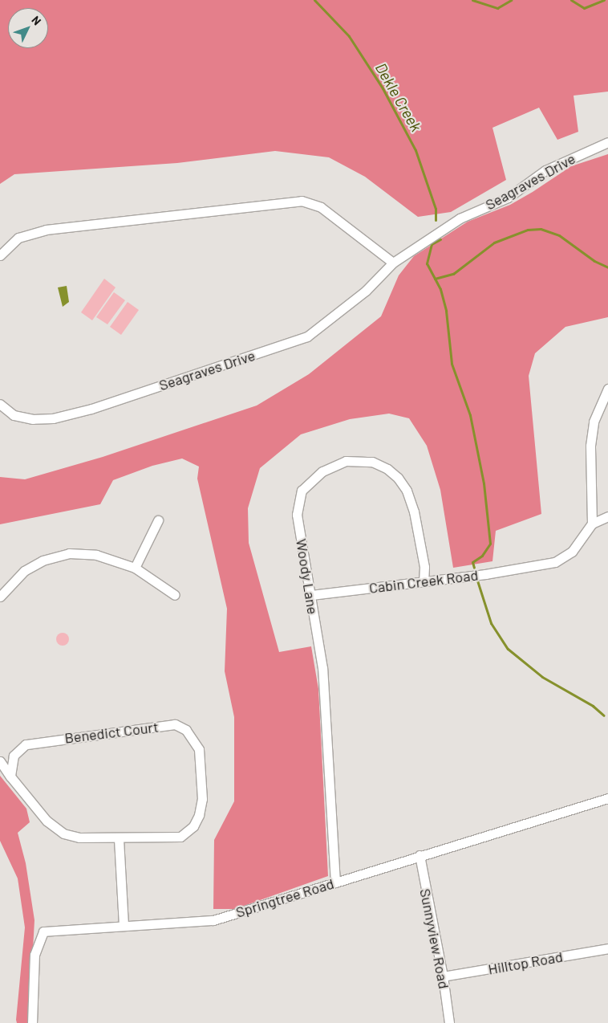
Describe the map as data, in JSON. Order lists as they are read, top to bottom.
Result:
{
  "streets": {
    "street": [
      "Seagraves Drive",
      "Woody Lane",
      "Cabin Creek Road",
      "Benedict Court",
      "Springtree Road",
      "Sunnyview Road",
      "Hilltop Road"
    ]
  },
  "crossings": [
    ["Woody Lane", "Cabin Creek Road"],
    ["Woody Lane", "Springtree Road"],
    ["Springtree Road", "Sunnyview Road"],
    ["Sunnyview Road", "Hilltop Road"]
  ],
  "water": ["Dekle Creek"],
  "north": "top right"
}
